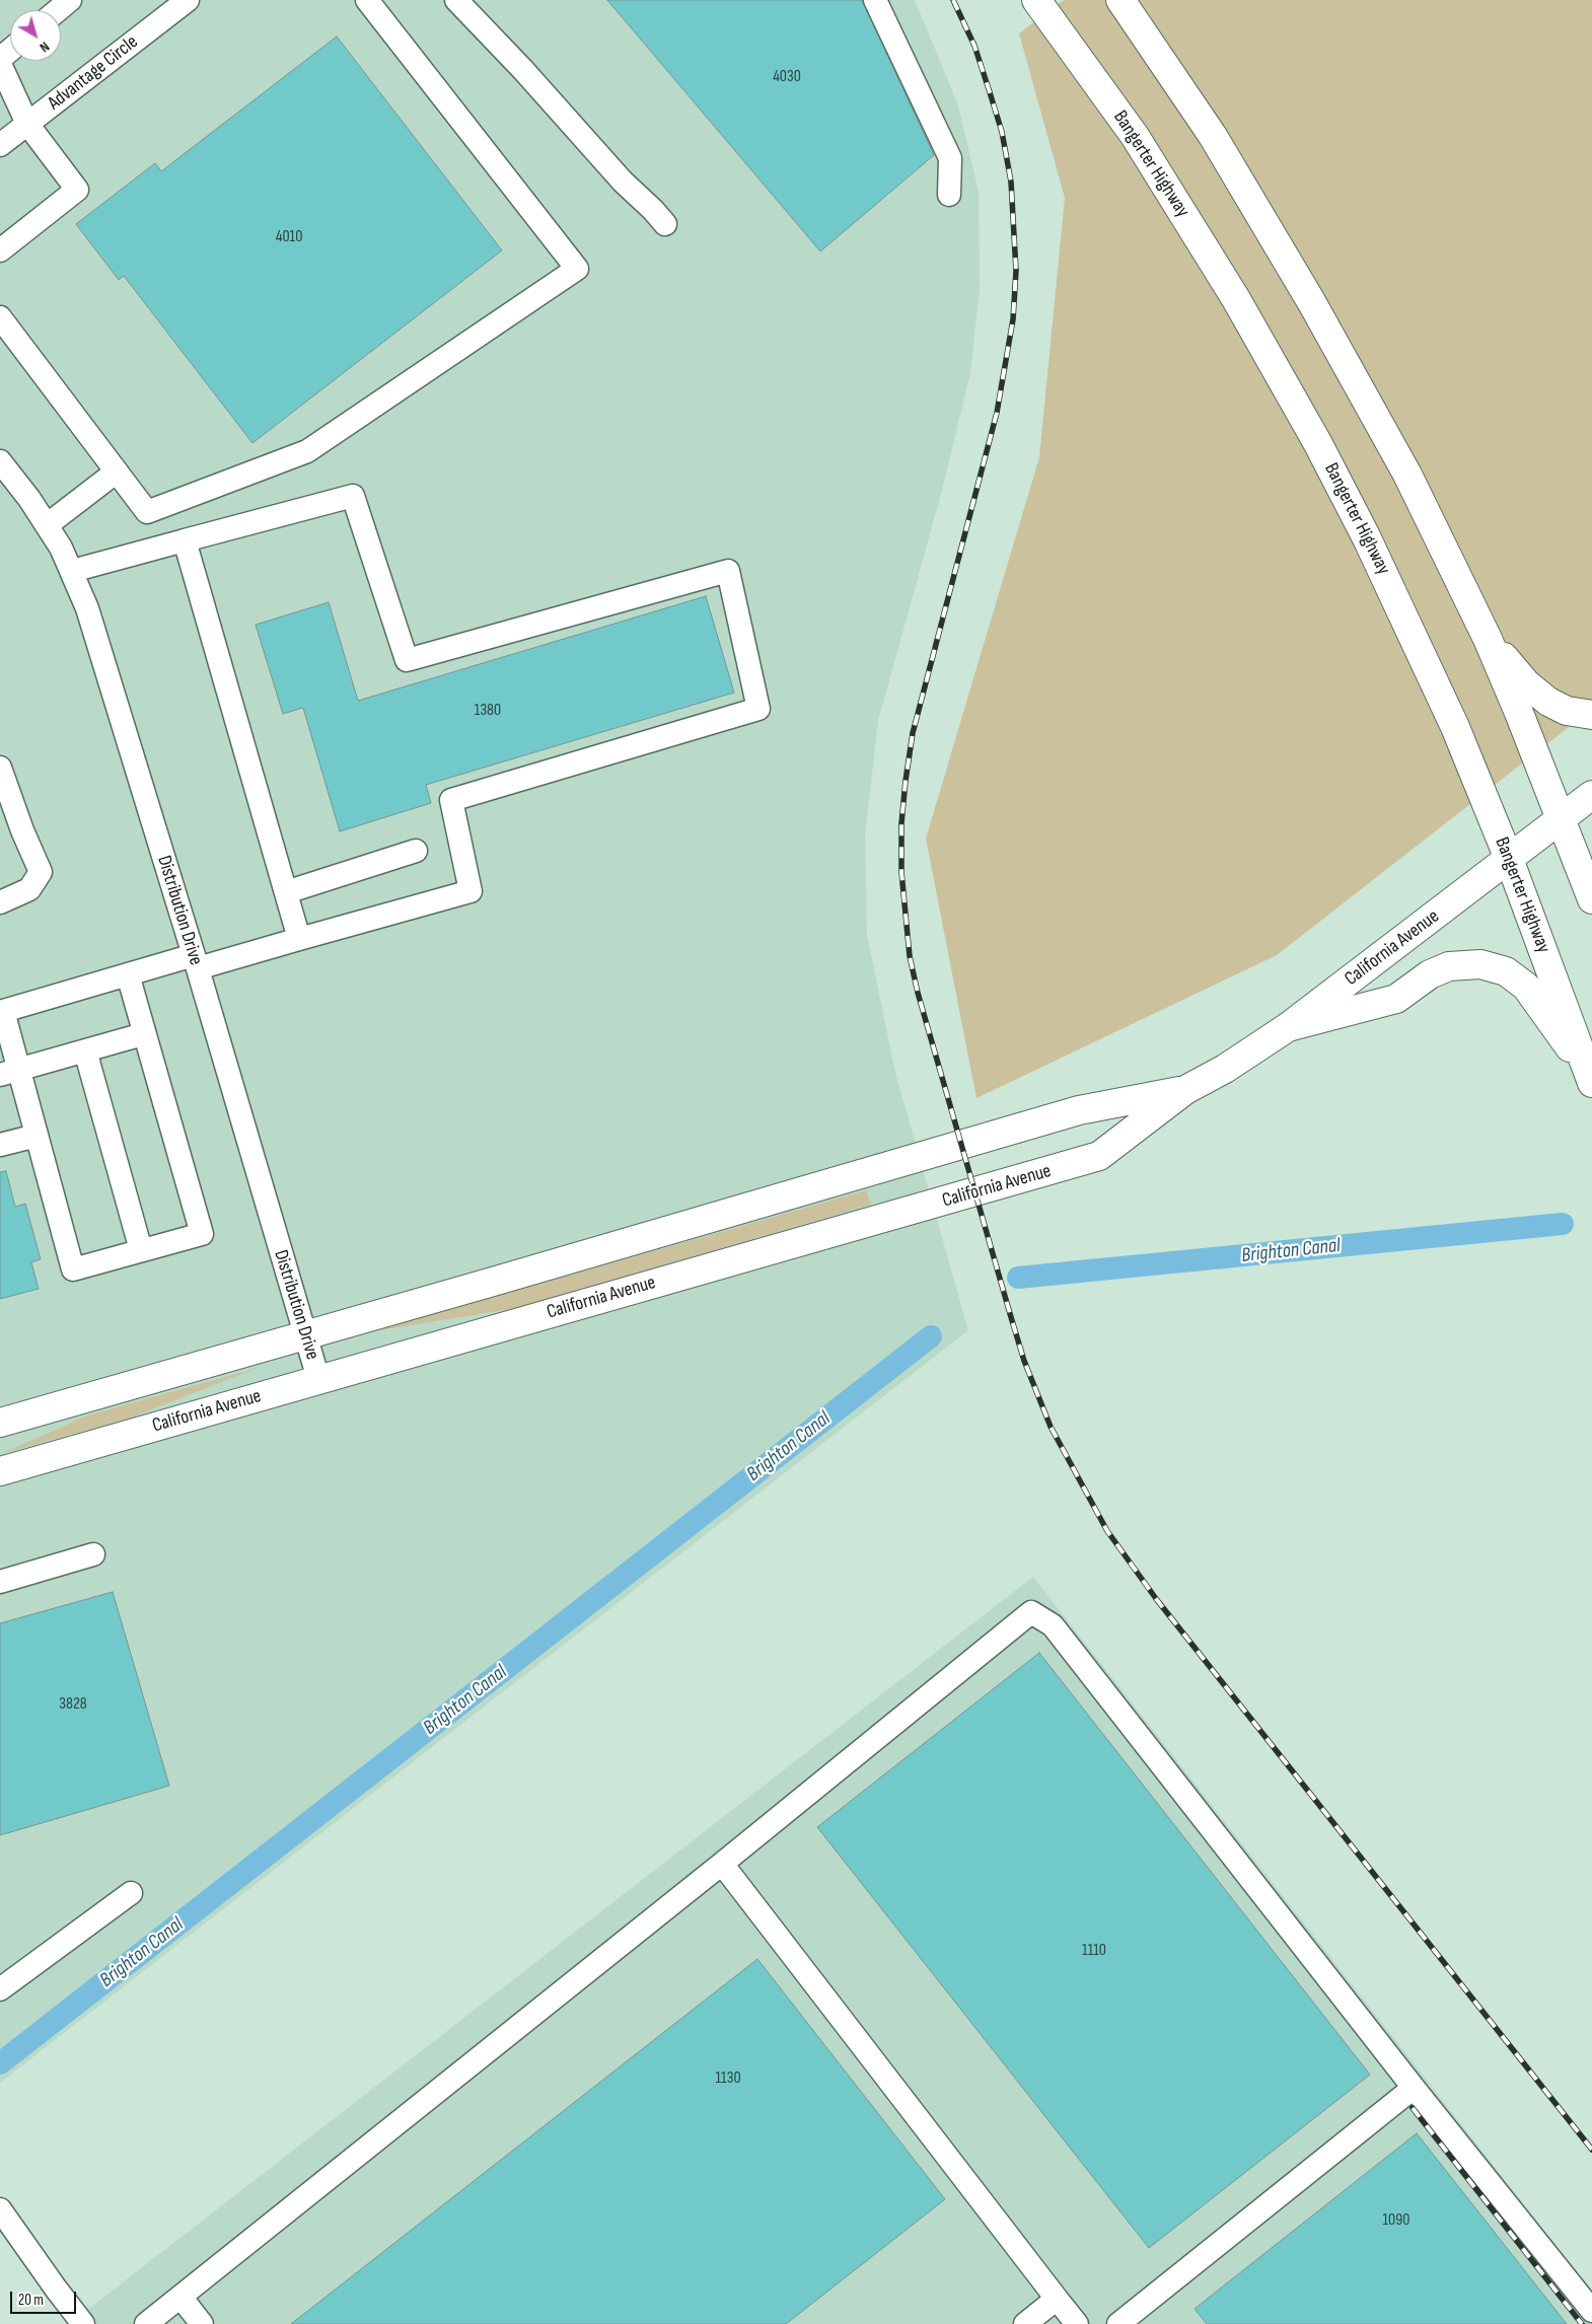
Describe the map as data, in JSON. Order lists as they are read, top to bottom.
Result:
{
  "streets": {
    "main road": ["Bangerter Highway", "California Avenue"],
    "street": ["Advantage Circle", "Distribution Drive"]
  },
  "crossings": [
    ["Bangerter Highway", "California Avenue"],
    ["Distribution Drive", "California Avenue"]
  ],
  "water": ["Brighton Canal"],
  "house_numbers": [
    "4030",
    "4010",
    "1380",
    "3828",
    "1110",
    "1130",
    "1090"
  ],
  "scale_bar": "20 m",
  "north": "bottom right"
}
